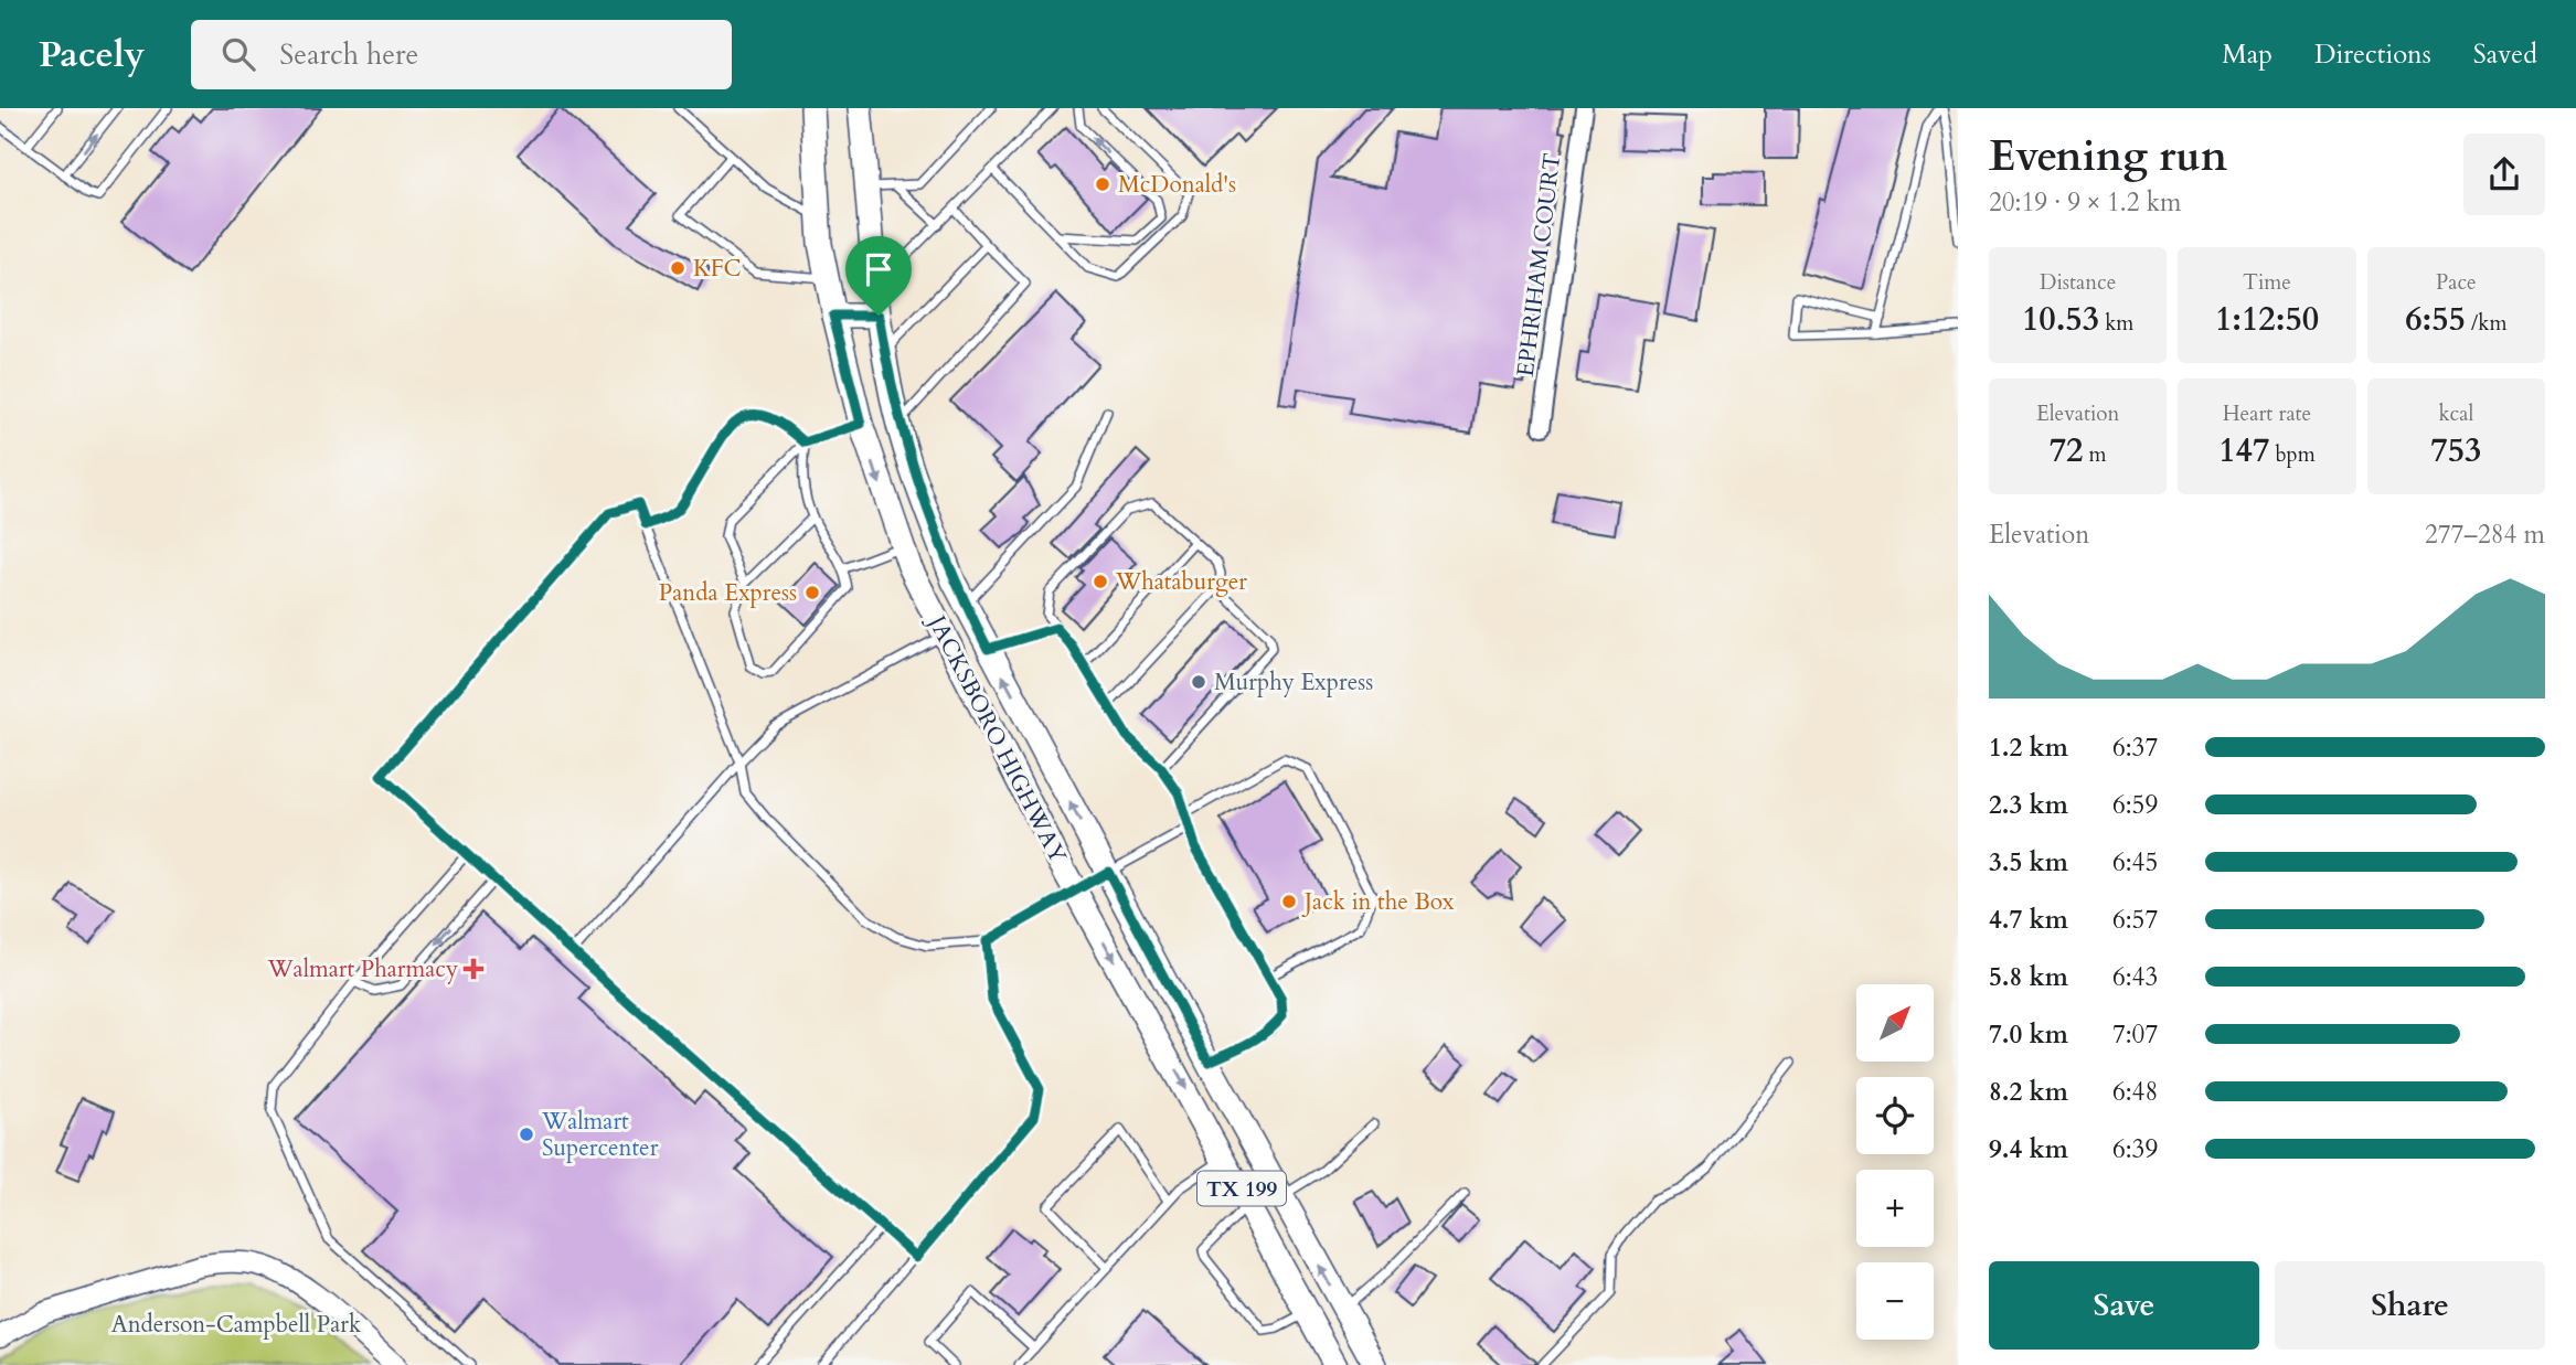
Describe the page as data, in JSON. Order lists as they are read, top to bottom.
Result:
{
  "streets": {
    "main road": ["JACKSBORO HIGHWAY", "TX 199"],
    "street": ["EPHRIHAM COURT"]
  },
  "parks": ["Anderson-Campbell Park"],
  "places": {
    "other": [
      "McDonald's",
      "KFC",
      "Whataburger",
      "Panda Express",
      "Murphy Express",
      "Jack in the Box",
      "Walmart Supercenter"
    ],
    "health": ["Walmart Pharmacy"]
  },
  "north": "top right",
  "page": {
    "header": "Pacely",
    "search": "Search here",
    "nav": ["Map", "Directions", "Saved"],
    "heading": ["Evening run", "20:19 · 9 × 1.2 km"],
    "stats": [
      ["Distance", "10.53 km"],
      ["Time", "1:12:50"],
      ["Pace", "6:55 /km"],
      ["Elevation", "72 m"],
      ["Heart rate", "147 bpm"],
      ["kcal", "753"]
    ],
    "chart": ["Elevation", "277–284 m"],
    "list": [
      {
        "name": "1.2 km",
        "note": "6:37"
      },
      {
        "name": "2.3 km",
        "note": "6:59"
      },
      {
        "name": "3.5 km",
        "note": "6:45"
      },
      {
        "name": "4.7 km",
        "note": "6:57"
      },
      {
        "name": "5.8 km",
        "note": "6:43"
      },
      {
        "name": "7.0 km",
        "note": "7:07"
      },
      {
        "name": "8.2 km",
        "note": "6:48"
      },
      {
        "name": "9.4 km",
        "note": "6:39"
      }
    ],
    "map_buttons": ["+", "−"],
    "buttons": ["Save", "Share"]
  }
}
